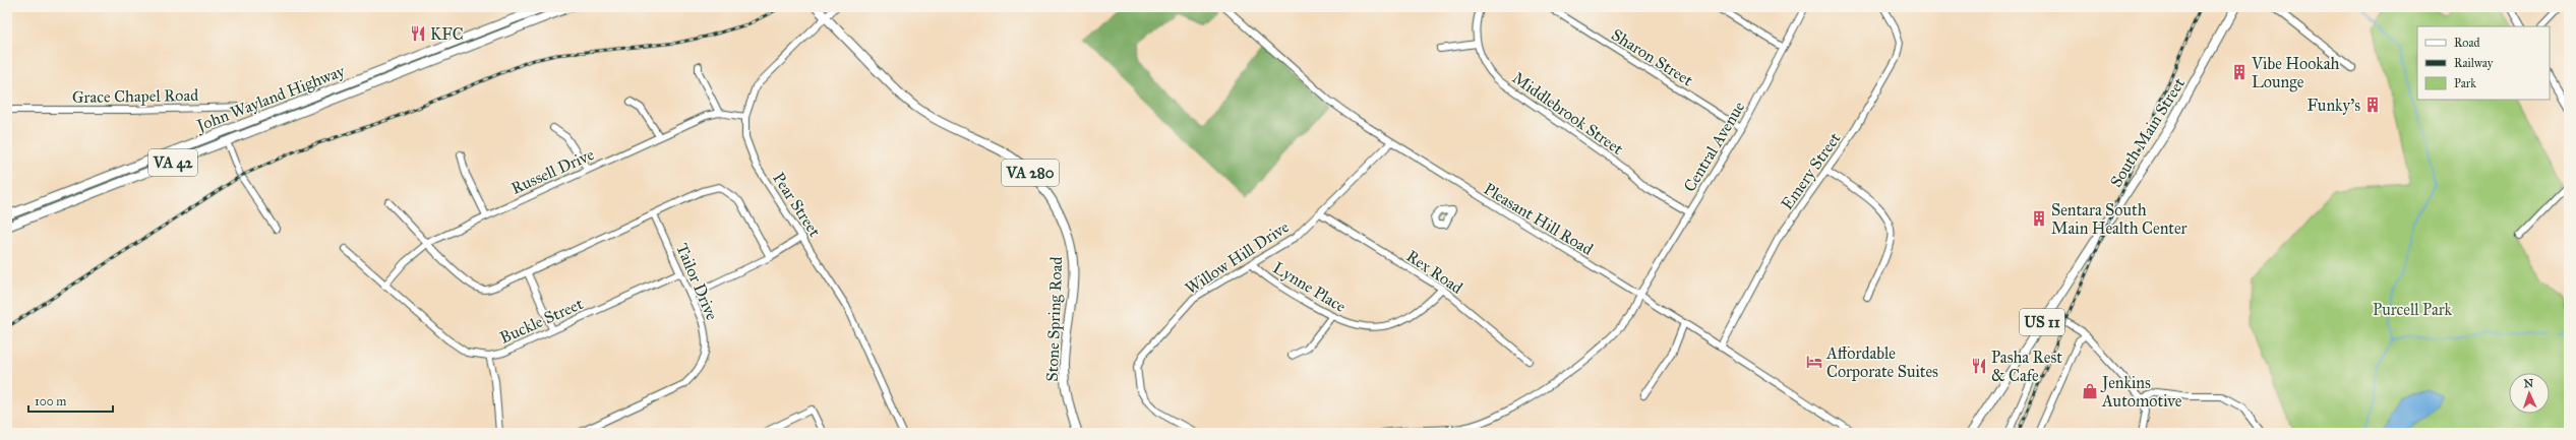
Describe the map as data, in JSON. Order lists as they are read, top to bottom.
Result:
{
  "streets": {
    "main road": [
      "John Wayland Highway",
      "South Main Street",
      "VA 42",
      "VA 280",
      "Stone Spring Road",
      "US 11"
    ],
    "street": [
      "Sharon Street",
      "Grace Chapel Road",
      "Middlebrook Street",
      "Central Avenue",
      "Russell Drive",
      "Emery Street",
      "Pear Street",
      "Pleasant Hill Road",
      "Willow Hill Drive",
      "Rex Road",
      "Tailor Drive",
      "Lynne Place",
      "Buckle Street"
    ]
  },
  "crossings": [
    ["Sharon Street", "Central Avenue"],
    ["Grace Chapel Road", "John Wayland Highway"],
    ["Middlebrook Street", "Central Avenue"],
    ["Central Avenue", "Pleasant Hill Road"],
    ["Russell Drive", "Pear Street"],
    ["Russell Drive", "Buckle Street"],
    ["Emery Street", "Pleasant Hill Road"],
    ["Pear Street", "Stone Spring Road"],
    ["Pleasant Hill Road", "Willow Hill Drive"],
    ["Willow Hill Drive", "Rex Road"],
    ["Willow Hill Drive", "Lynne Place"],
    ["Rex Road", "Lynne Place"],
    ["Tailor Drive", "Buckle Street"]
  ],
  "parks": ["Purcell Park"],
  "places": {
    "restaurant": ["KFC", "Pasha Rest & Cafe"],
    "building": ["Vibe Hookah Lounge", "Funky's", "Sentara South Main Health Center"],
    "hotel": ["Affordable Corporate Suites"],
    "shop": ["Jenkins Automotive"]
  },
  "legend": ["Road", "Railway", "Park"],
  "scale_bar": "100 m",
  "north": "top"
}
